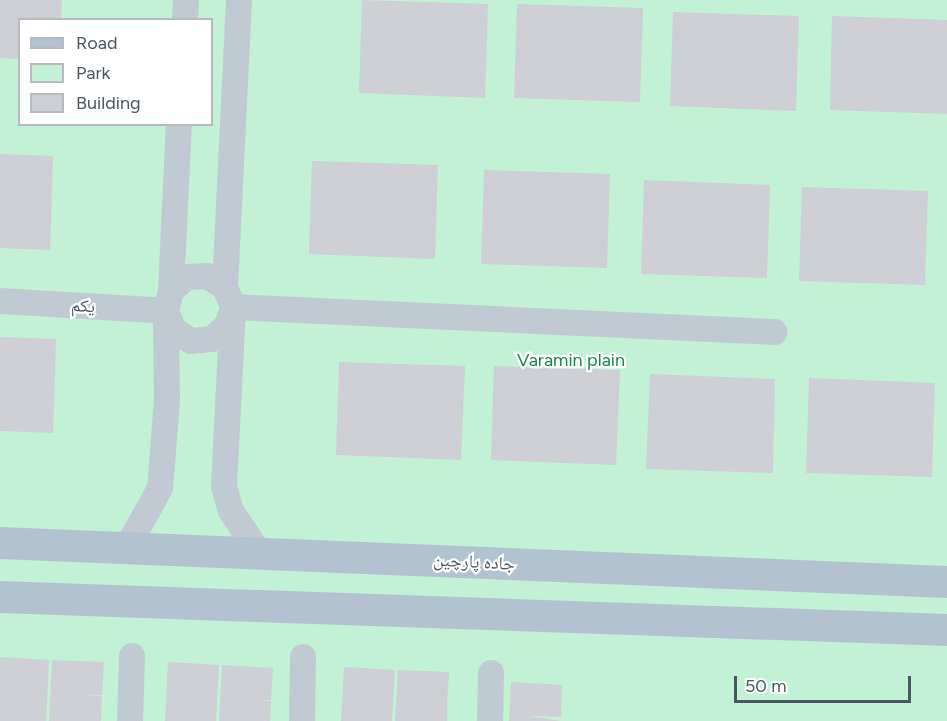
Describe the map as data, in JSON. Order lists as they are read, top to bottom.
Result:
{
  "streets": {
    "main road": ["جاده پارچین"],
    "street": ["یکم"]
  },
  "parks": ["Varamin plain"],
  "legend": ["Road", "Park", "Building"],
  "scale_bar": "50 m"
}
